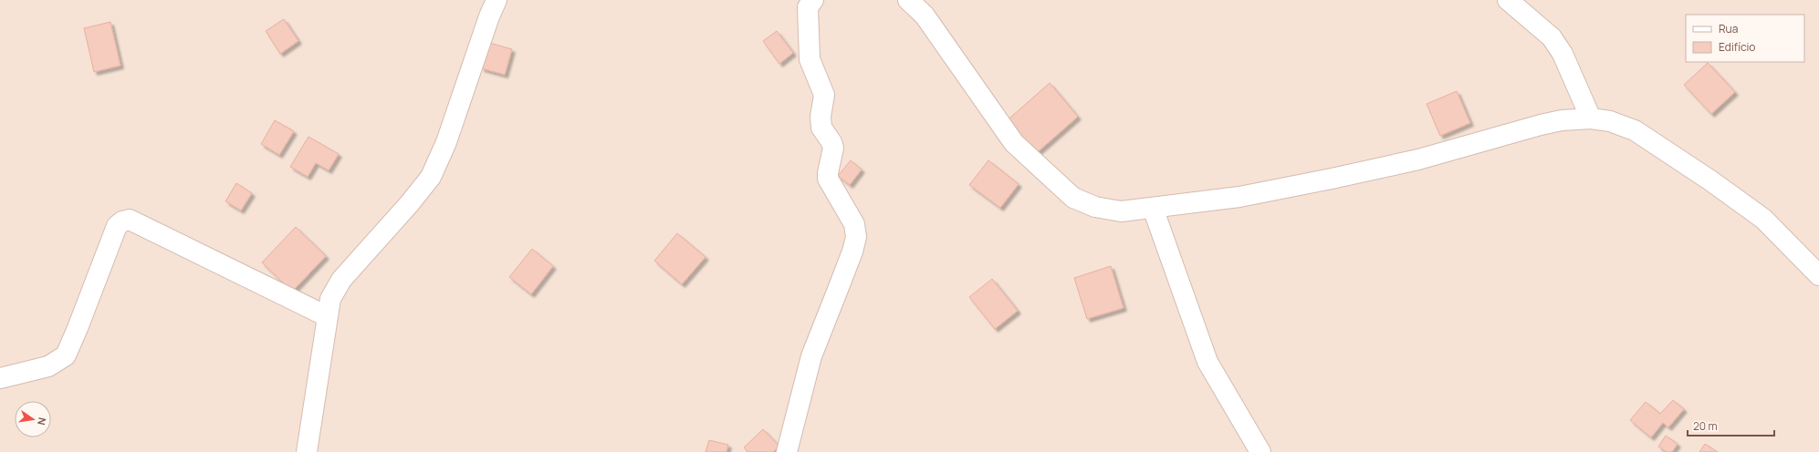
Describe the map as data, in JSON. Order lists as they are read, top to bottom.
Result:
{
  "legend": ["Rua", "Edifício"],
  "scale_bar": "20 m",
  "north": "right"
}
